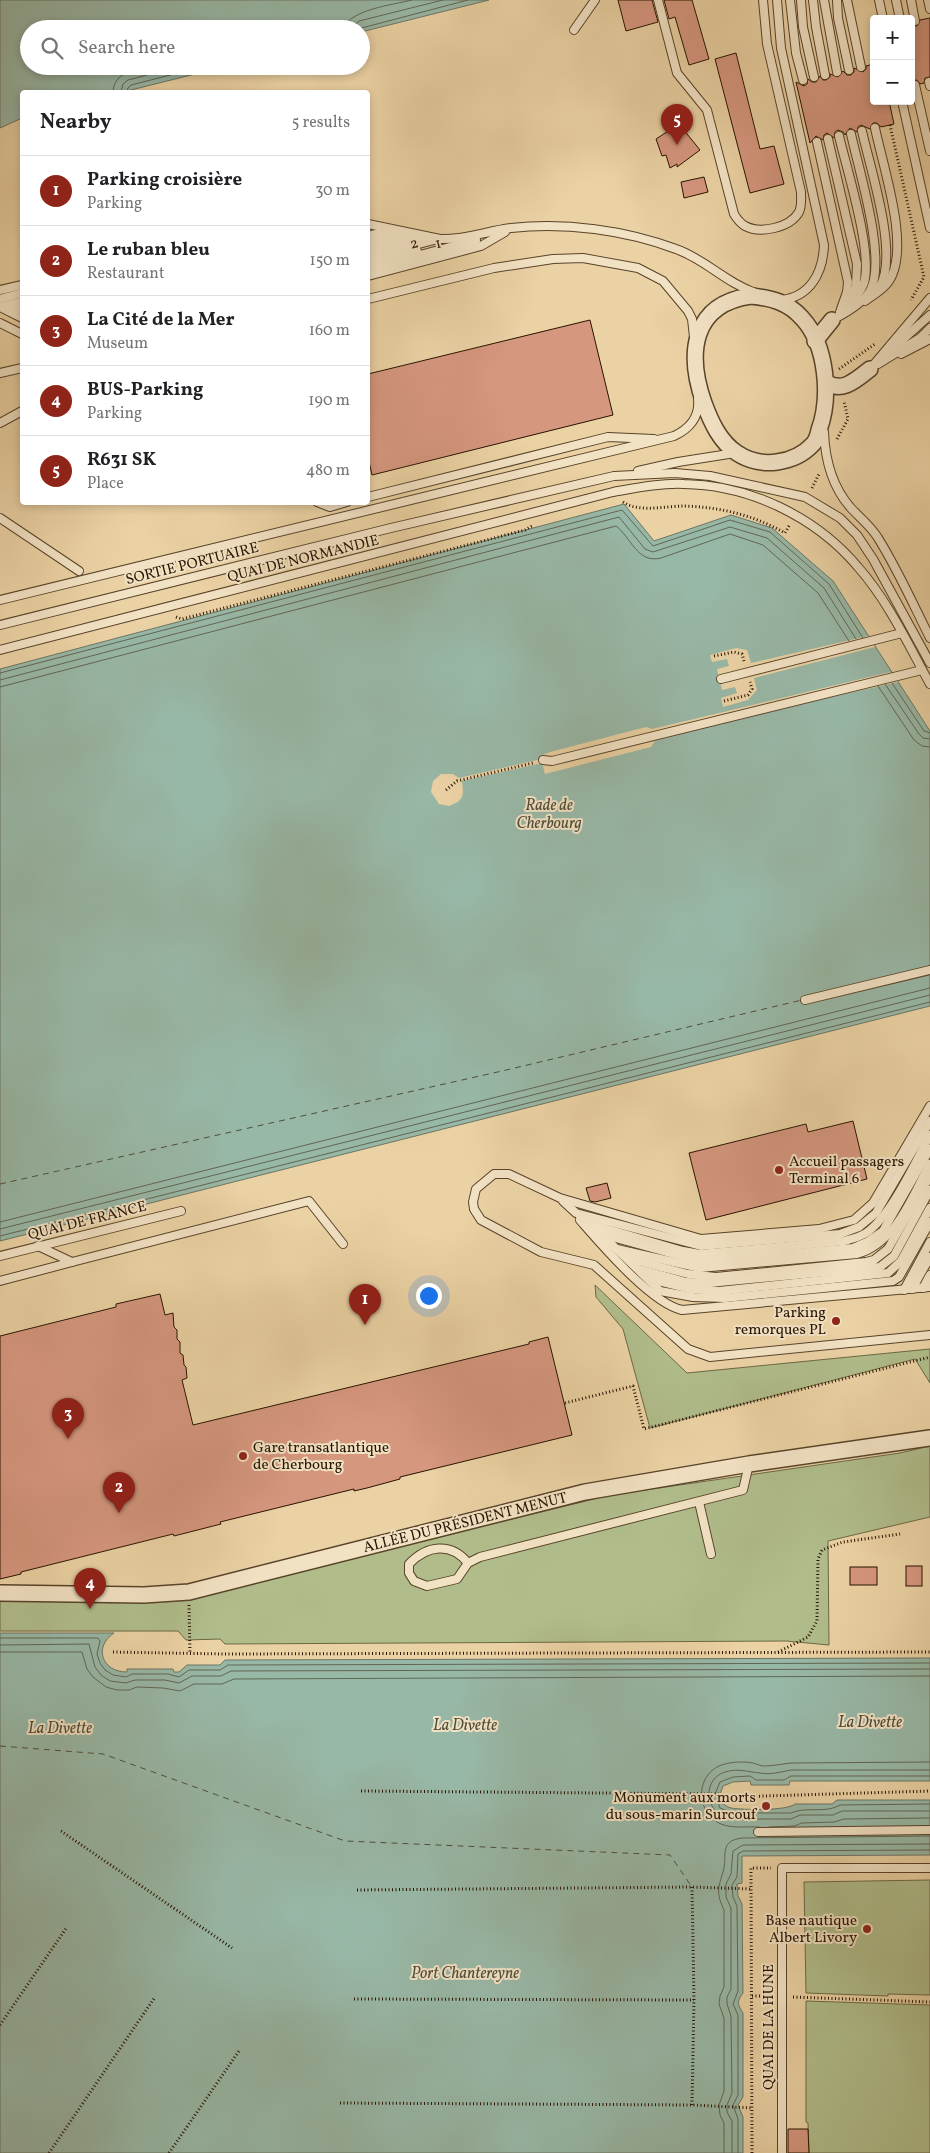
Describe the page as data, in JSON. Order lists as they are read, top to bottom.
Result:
{
  "streets": {
    "street": ["ALLÉE DU PRÉSIDENT MENUT"],
    "lane": [
      "2",
      "1",
      "QUAI DE NORMANDIE",
      "SORTIE PORTUAIRE",
      "QUAI DE FRANCE",
      "QUAI DE LA HUNE"
    ]
  },
  "water": ["Rade de Cherbourg", "La Divette", "Port Chantereyne"],
  "places": [
    "Accueil passagers Terminal 6",
    "Parking remorques PL",
    "Gare transatlantique de Cherbourg",
    "Monument aux morts du sous-marin Surcouf",
    "Base nautique Albert Livory"
  ],
  "page": {
    "map_buttons": ["+", "−"],
    "search": "Search here",
    "heading": ["Nearby", "5 results"],
    "pins": [
      "5",
      "1",
      "3",
      "2",
      "4"
    ],
    "list": [
      {
        "mark": "1",
        "name": "Parking croisière",
        "note": "Parking",
        "value": "30 m"
      },
      {
        "mark": "2",
        "name": "Le ruban bleu",
        "note": "Restaurant",
        "value": "150 m"
      },
      {
        "mark": "3",
        "name": "La Cité de la Mer",
        "note": "Museum",
        "value": "160 m"
      },
      {
        "mark": "4",
        "name": "BUS-Parking",
        "note": "Parking",
        "value": "190 m"
      },
      {
        "mark": "5",
        "name": "R631 SK",
        "note": "Place",
        "value": "480 m"
      }
    ]
  }
}
